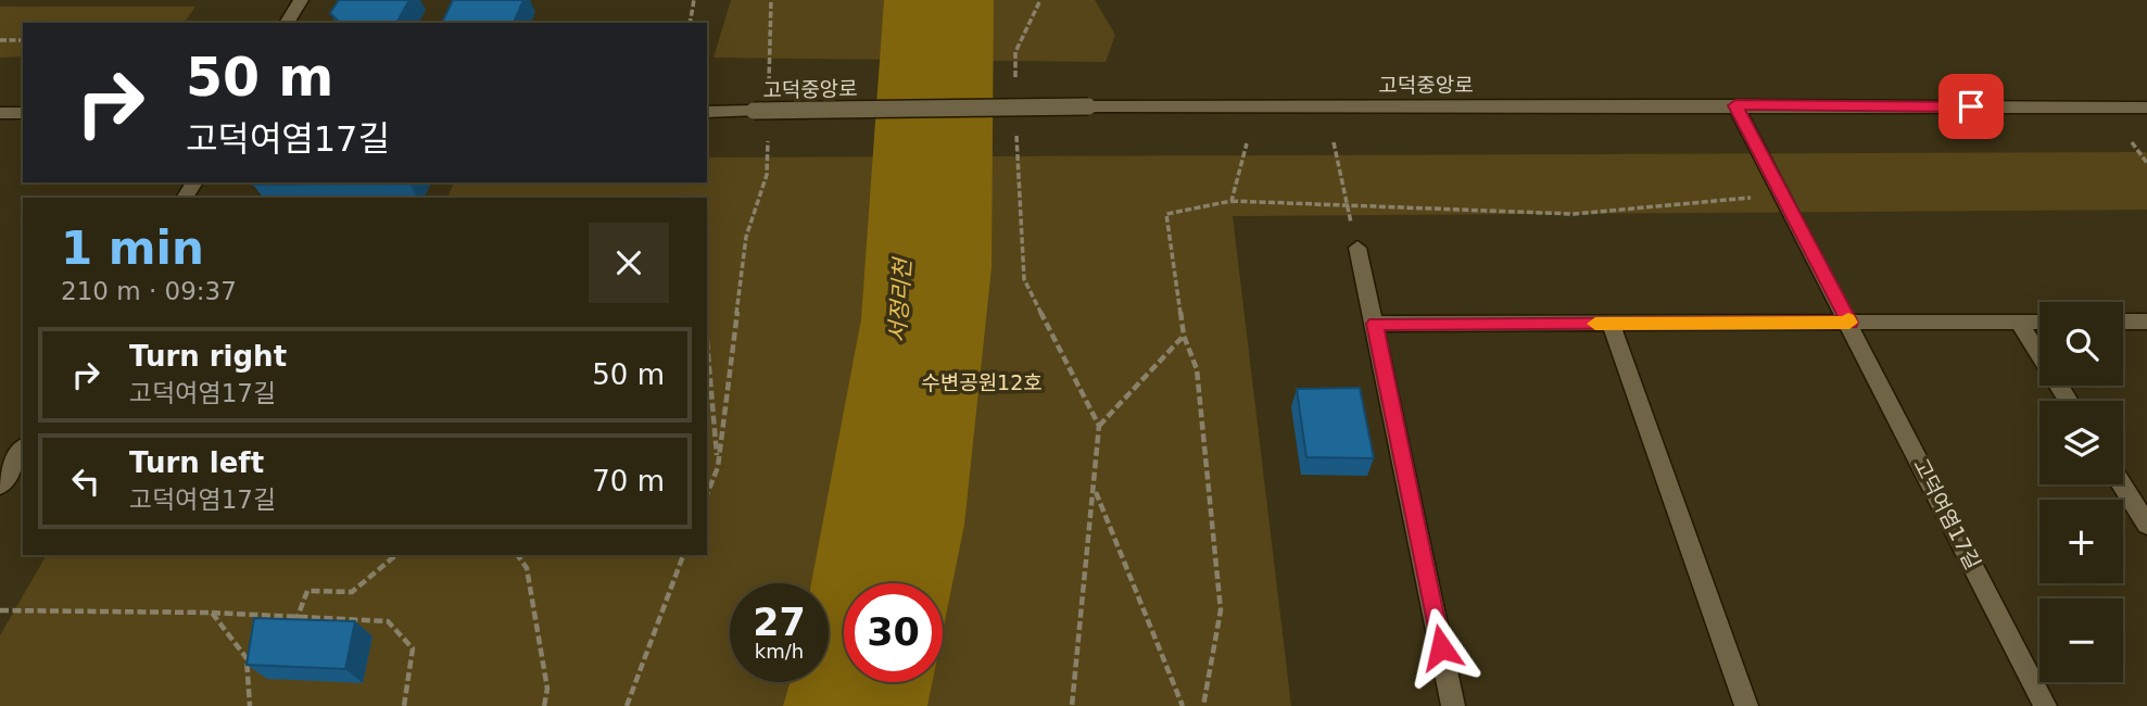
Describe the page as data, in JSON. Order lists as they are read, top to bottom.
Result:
{
  "streets": {
    "street": ["고덕중앙로", "고덕여염17길"]
  },
  "crossings": [
    ["고덕중앙로", "고덕여염17길"]
  ],
  "water": ["서정리천"],
  "parks": ["수변공원12호"],
  "page": {
    "turn": ["50 m", "고덕여염17길"],
    "heading": ["1 min", "210 m · 09:37"],
    "map_buttons": ["+", "−"],
    "list": [
      {
        "name": "Turn right",
        "note": "고덕여염17길",
        "value": "50 m"
      },
      {
        "name": "Turn left",
        "note": "고덕여염17길",
        "value": "70 m"
      }
    ],
    "speed": "27 km/h",
    "limit": "30"
  }
}
